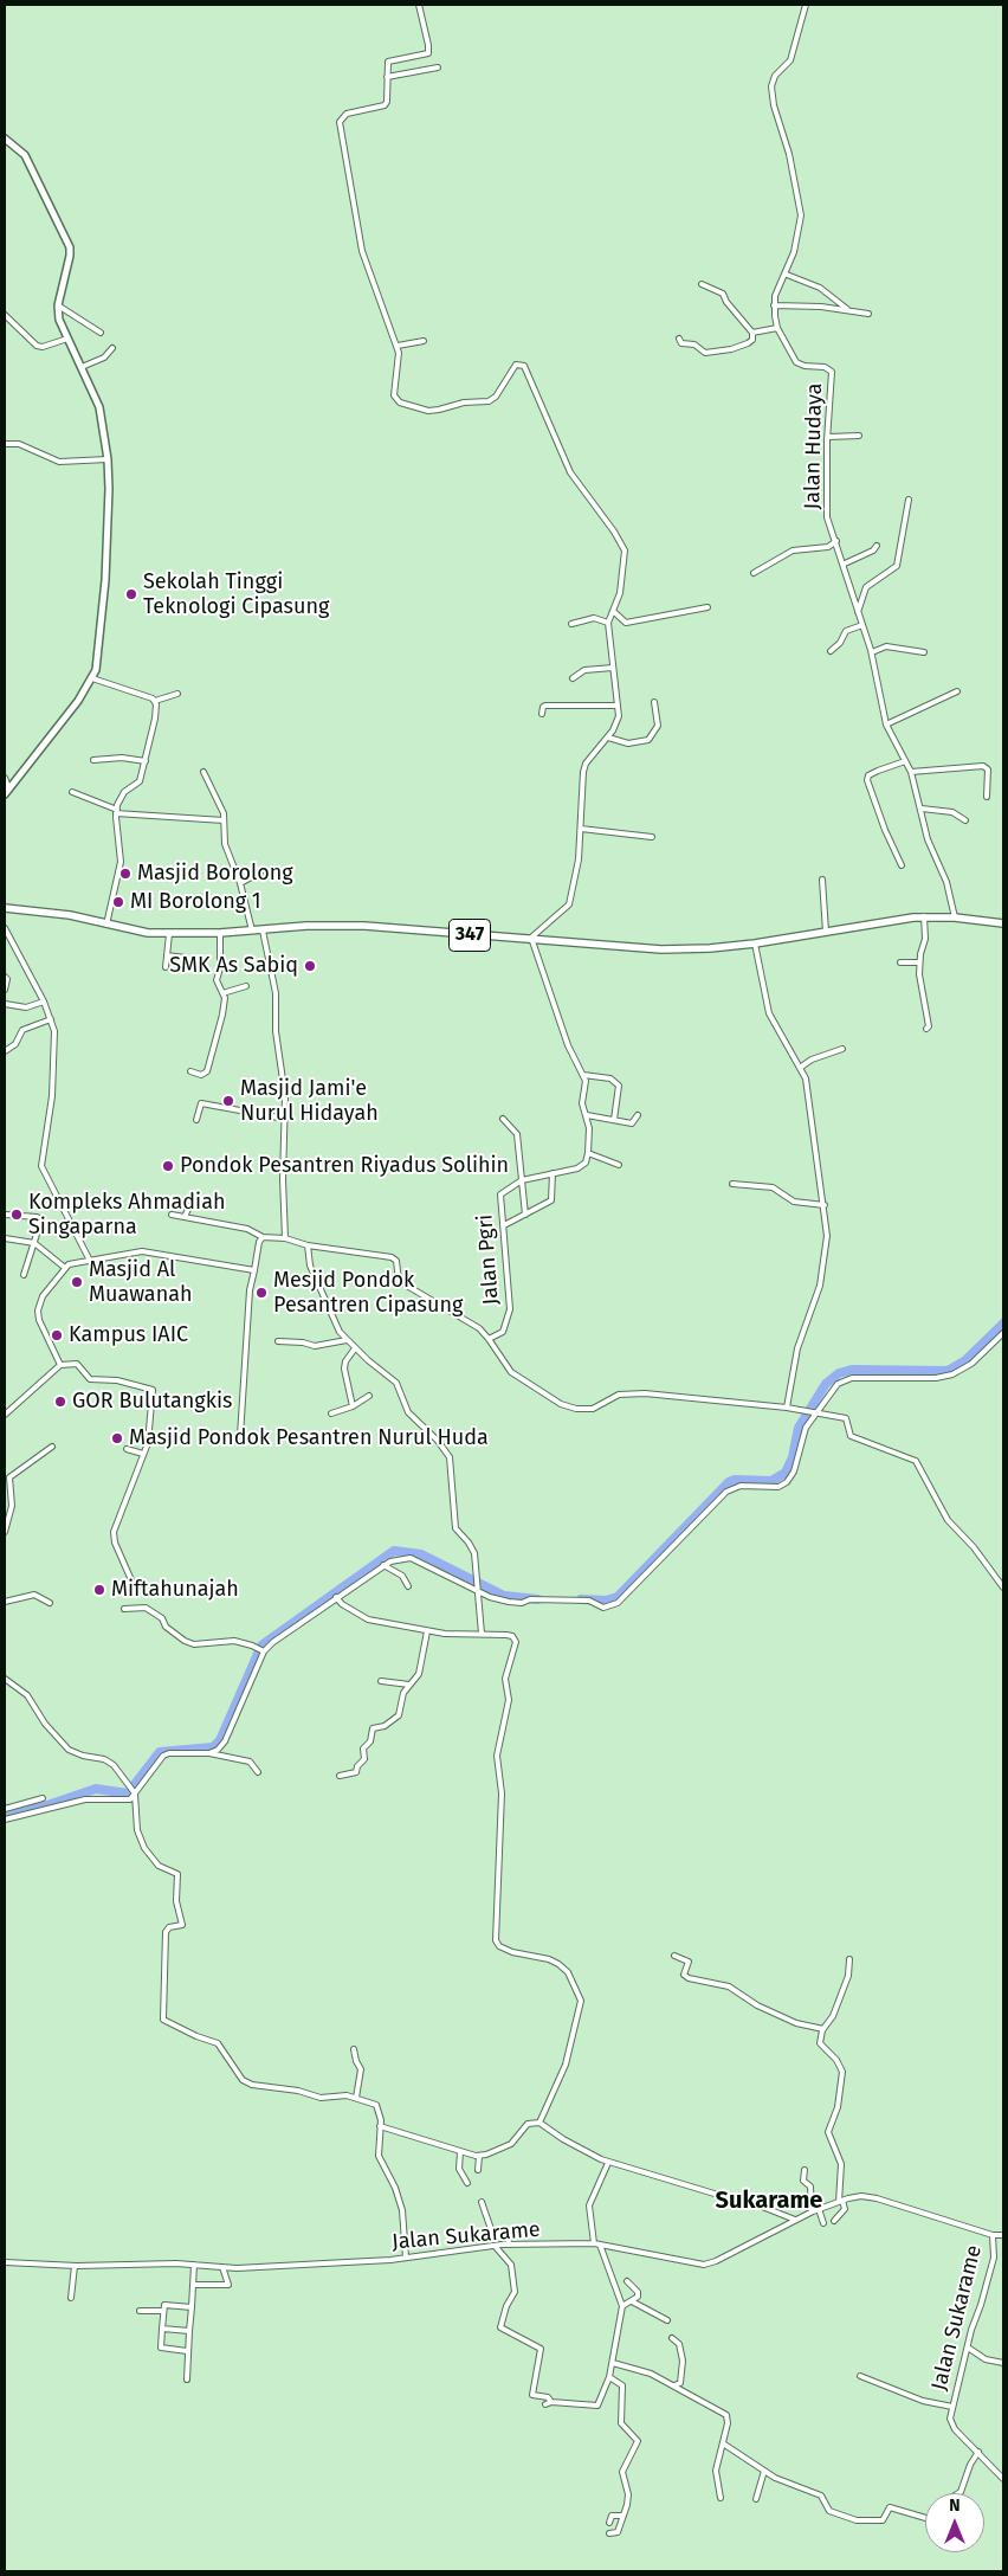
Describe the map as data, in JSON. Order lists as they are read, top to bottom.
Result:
{
  "streets": {
    "main road": ["347"],
    "street": ["Jalan Hudaya", "Jalan Pgri", "Jalan Sukarame"]
  },
  "crossings": [
    ["Jalan Hudaya", "347"]
  ],
  "districts": ["Sukarame"],
  "places": [
    "Sekolah Tinggi Teknologi Cipasung",
    "Masjid Borolong",
    "MI Borolong 1",
    "SMK As Sabiq",
    "Masjid Jami'e Nurul Hidayah",
    "Pondok Pesantren Riyadus Solihin",
    "Kompleks Ahmadiah Singaparna",
    "Masjid Al Muawanah",
    "Mesjid Pondok Pesantren Cipasung",
    "Kampus IAIC",
    "GOR Bulutangkis",
    "Masjid Pondok Pesantren Nurul Huda",
    "Miftahunajah"
  ],
  "north": "top"
}
